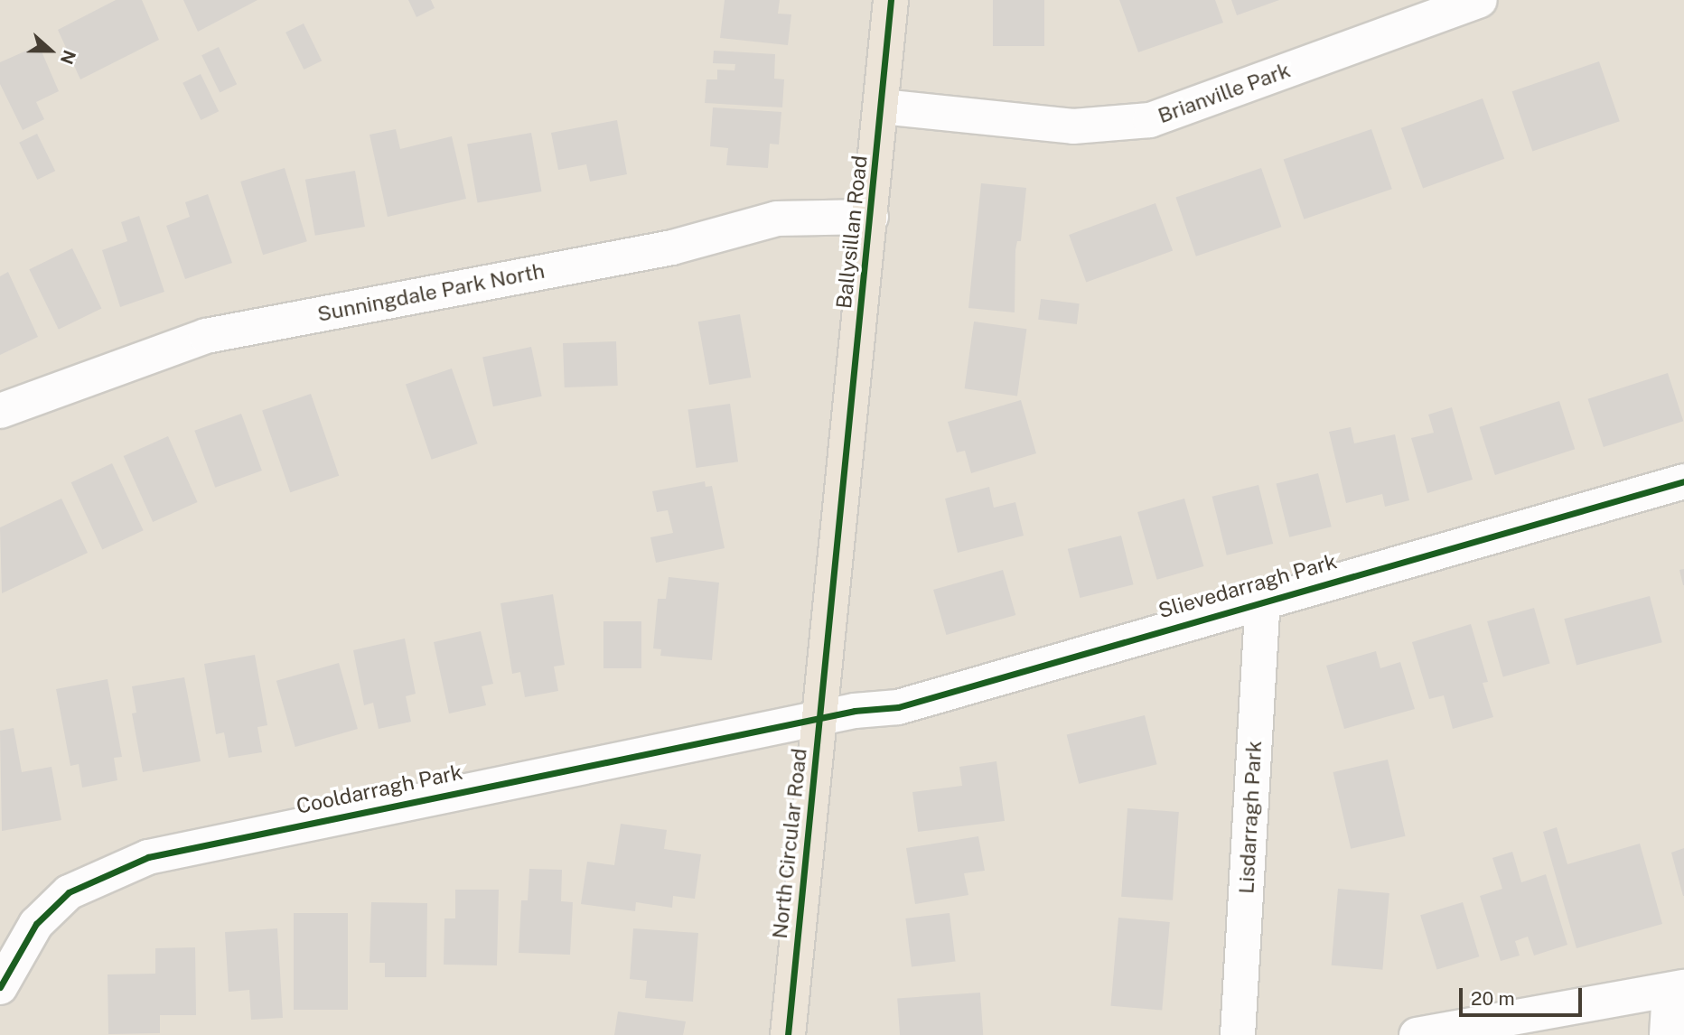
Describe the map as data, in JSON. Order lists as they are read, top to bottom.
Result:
{
  "streets": {
    "highway": ["Ballysillan Road", "North Circular Road"],
    "street": [
      "Brianville Park",
      "Sunningdale Park North",
      "Slievedarragh Park",
      "Cooldarragh Park",
      "Lisdarragh Park"
    ]
  },
  "crossings": [
    ["Brianville Park", "Ballysillan Road"],
    ["Ballysillan Road", "Sunningdale Park North"],
    ["Ballysillan Road", "North Circular Road"],
    ["Slievedarragh Park", "Cooldarragh Park"],
    ["Slievedarragh Park", "Lisdarragh Park"],
    ["Slievedarragh Park", "North Circular Road"],
    ["Cooldarragh Park", "North Circular Road"]
  ],
  "scale_bar": "20 m",
  "north": "right"
}
